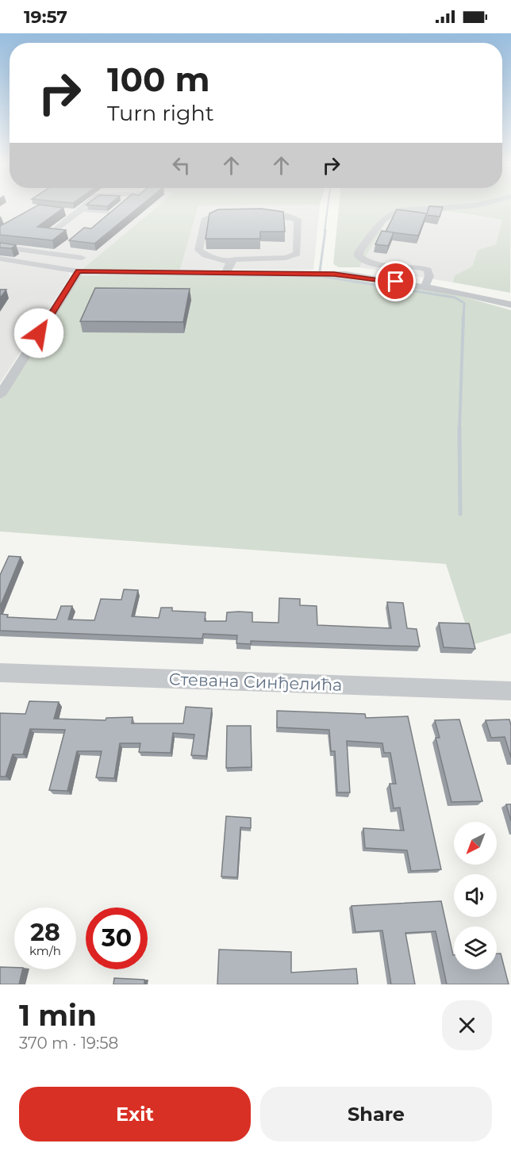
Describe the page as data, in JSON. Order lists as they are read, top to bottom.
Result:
{
  "streets": {
    "street": ["Стевана Синђелића"]
  },
  "north": "bottom left",
  "page": {
    "status": "19:57",
    "turn": ["100 m", "Turn right"],
    "speed": "28 km/h",
    "limit": "30",
    "heading": ["1 min", "370 m · 19:58"],
    "buttons": ["Exit", "Share"]
  }
}
